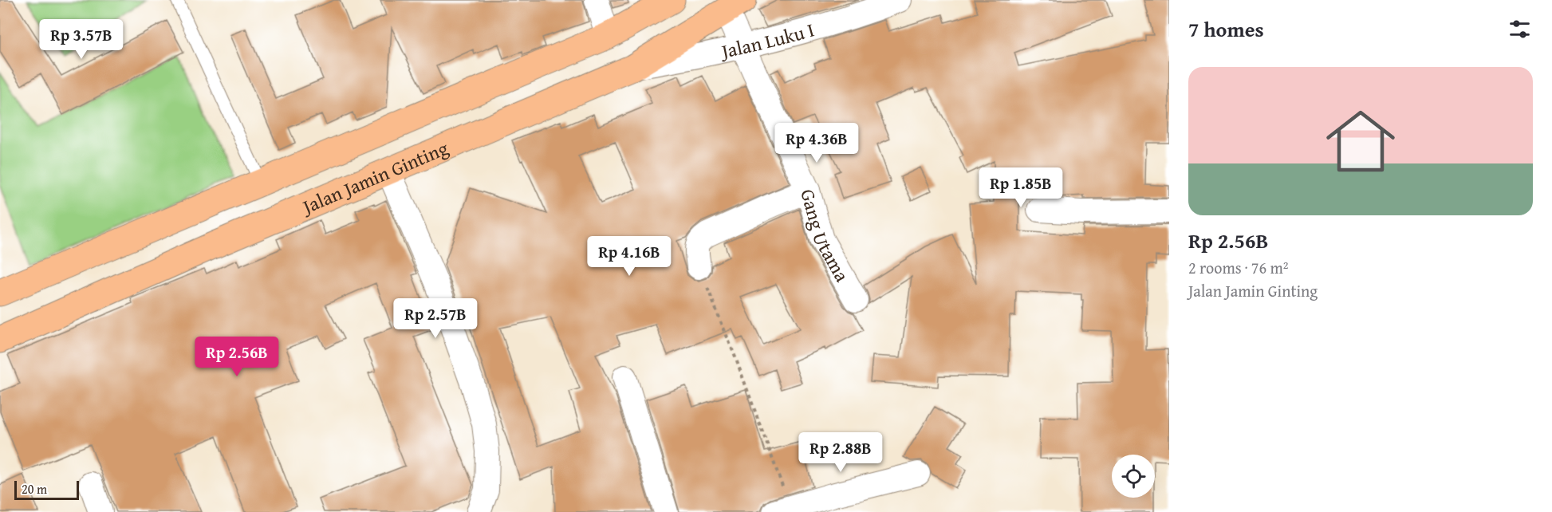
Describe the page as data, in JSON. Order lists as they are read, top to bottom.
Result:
{
  "streets": {
    "highway": ["Jalan Jamin Ginting"],
    "street": ["Jalan Luku I", "Gang Utama"]
  },
  "crossings": [
    ["Jalan Luku I", "Jalan Jamin Ginting"],
    ["Jalan Luku I", "Gang Utama"],
    ["Jalan Jamin Ginting", "Gang Utama"]
  ],
  "scale_bar": "20 m",
  "page": {
    "heading": "7 homes",
    "price": [
      "Rp 3.57B",
      "Rp 4.36B",
      "Rp 1.85B",
      "Rp 4.16B",
      "Rp 2.57B",
      "Rp 2.56B",
      "Rp 2.88B"
    ],
    "list": [
      {
        "name": "Rp 2.56B",
        "note": "2 rooms · 76 m² · Jalan Jamin Ginting"
      }
    ],
    "scale": "20 m"
  }
}
